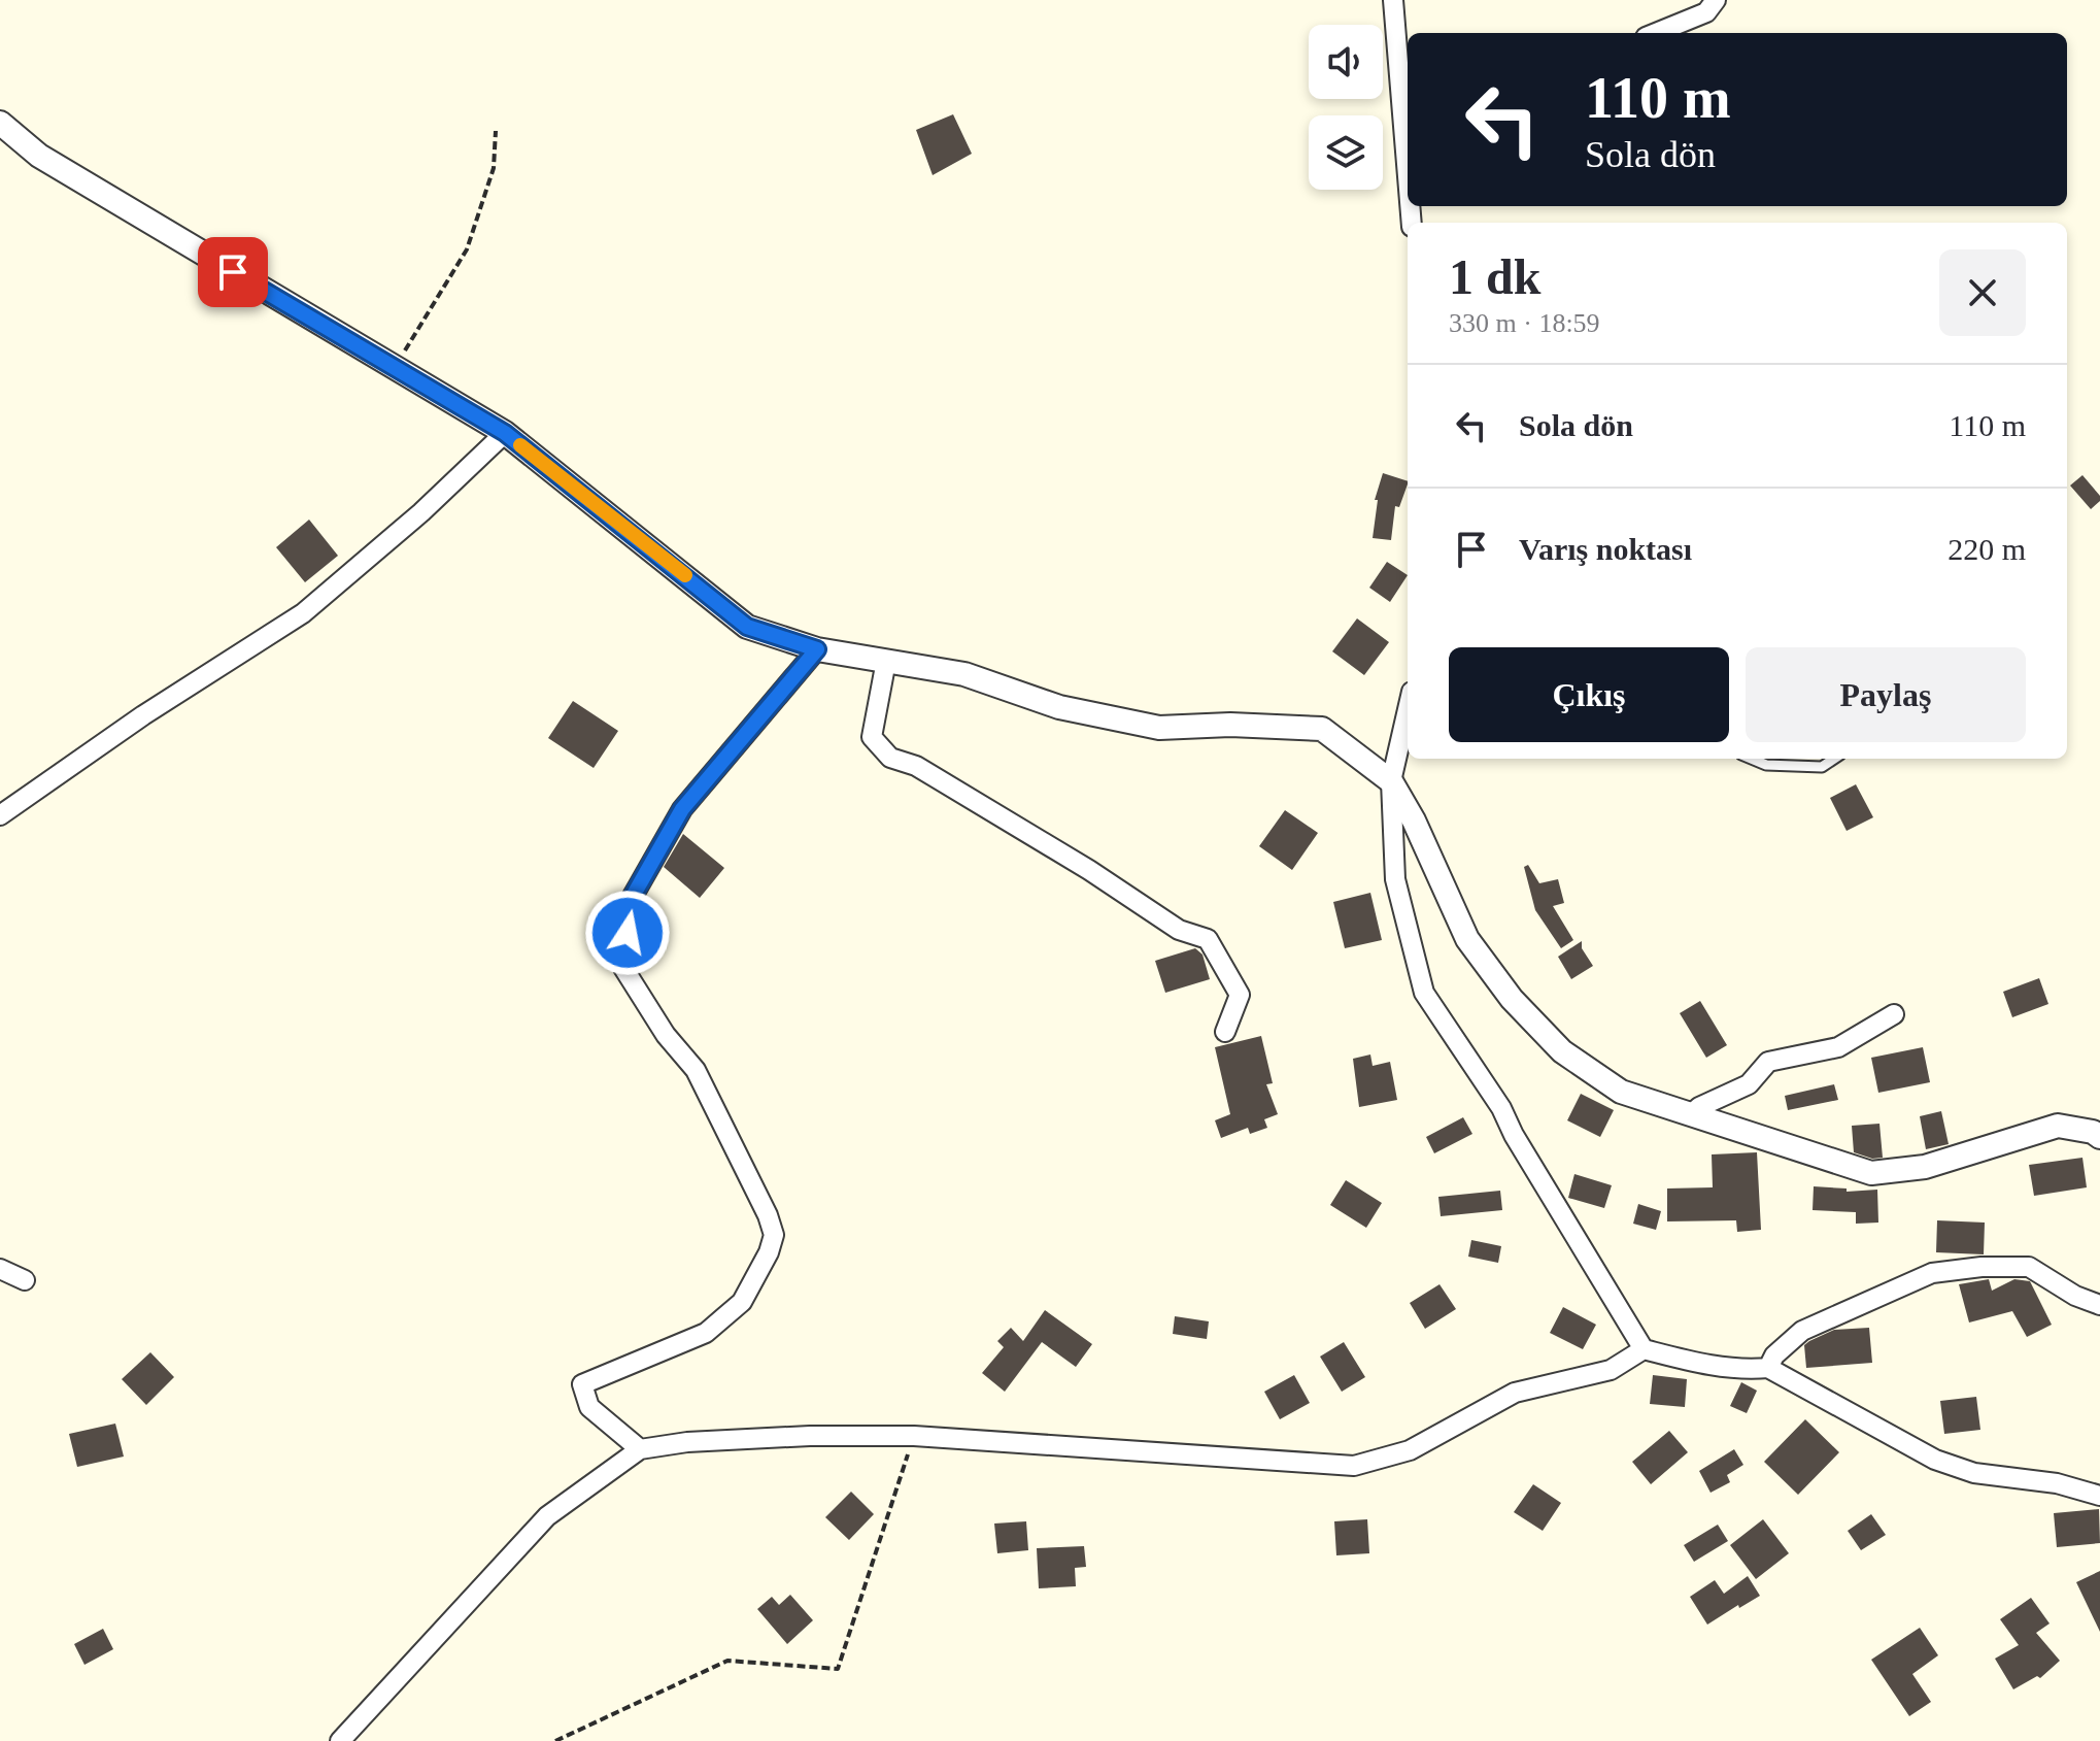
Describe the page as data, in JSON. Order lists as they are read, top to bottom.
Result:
{
  "page": {
    "turn": ["110 m", "Sola dön"],
    "heading": ["1 dk", "330 m · 18:59"],
    "list": [
      {
        "name": "Sola dön",
        "value": "110 m"
      },
      {
        "name": "Varış noktası",
        "value": "220 m"
      }
    ],
    "buttons": ["Çıkış", "Paylaş"]
  }
}
